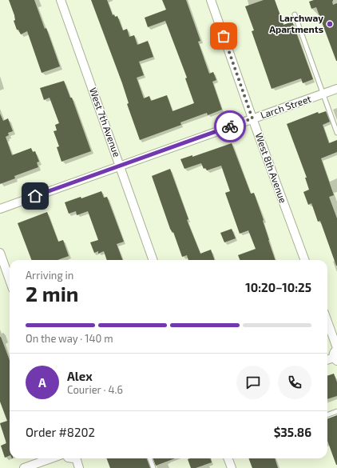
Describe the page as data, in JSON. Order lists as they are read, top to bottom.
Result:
{
  "streets": {
    "street": ["Larch Street", "West 7th Avenue", "West 8th Avenue"]
  },
  "crossings": [
    ["Larch Street", "West 7th Avenue"],
    ["Larch Street", "West 8th Avenue"]
  ],
  "places": ["Larchway Apartments"],
  "page": {
    "heading": ["2 min", "Arriving in", "10:20–10:25"],
    "panel": [
      "Alex",
      "Courier · 4.6",
      "Order #8202",
      "$35.86"
    ],
    "bar": "On the way · 140 m",
    "round": "A"
  }
}
